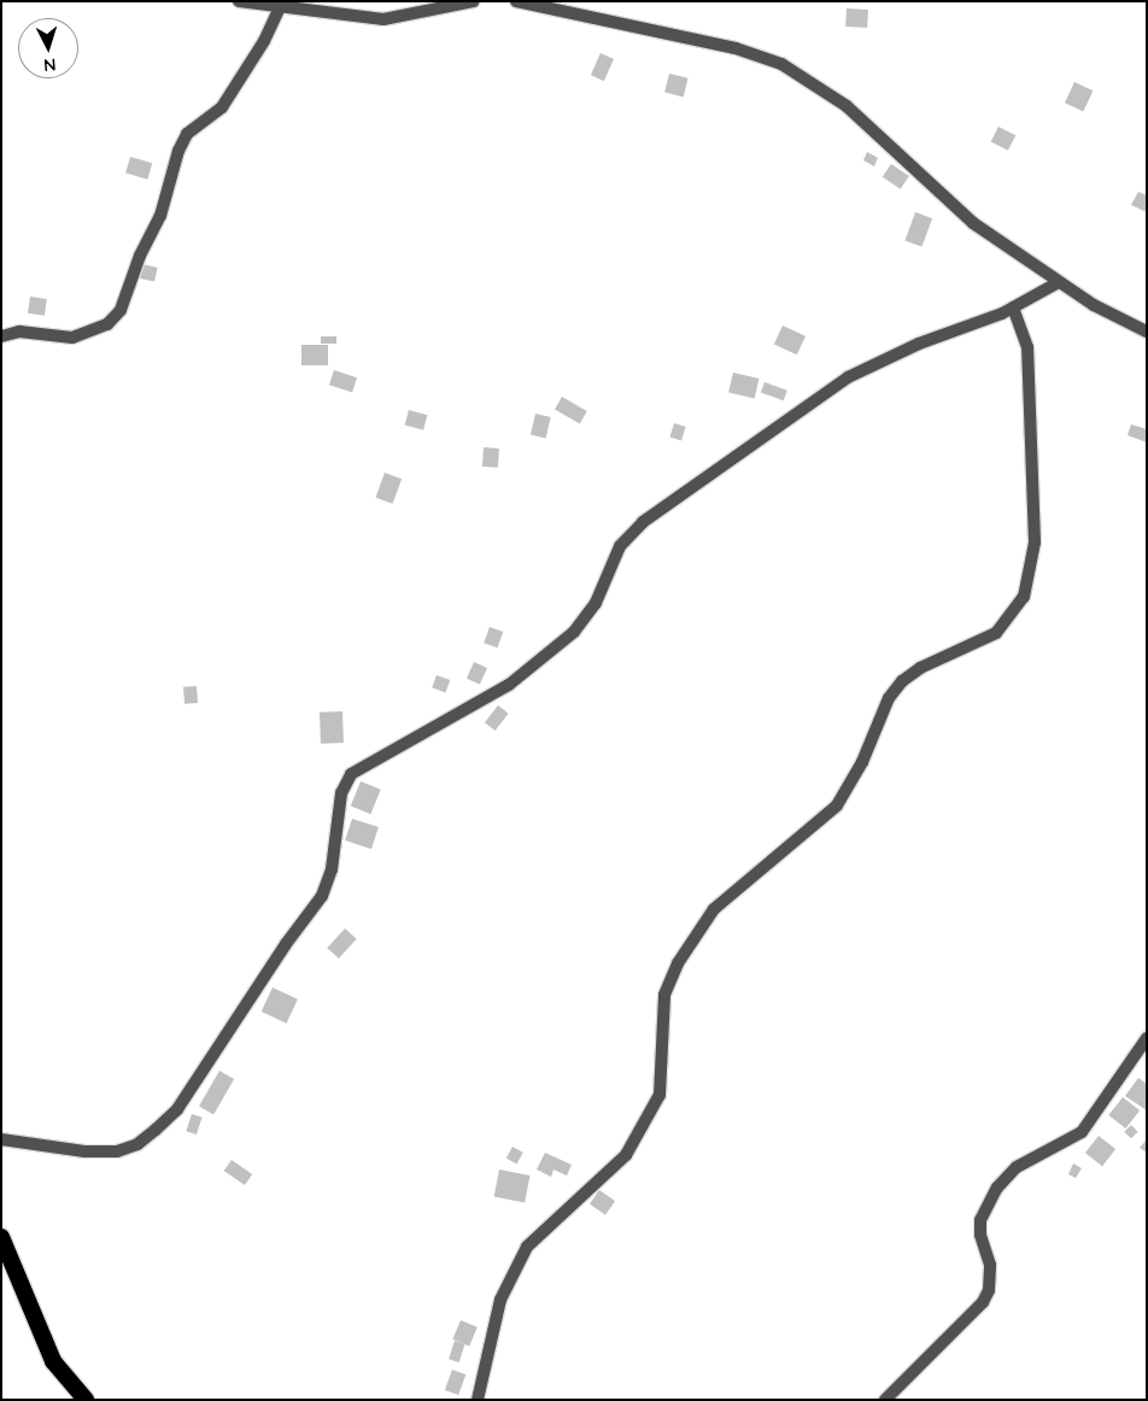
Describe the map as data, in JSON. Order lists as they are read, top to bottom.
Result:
{
  "north": "bottom"
}
